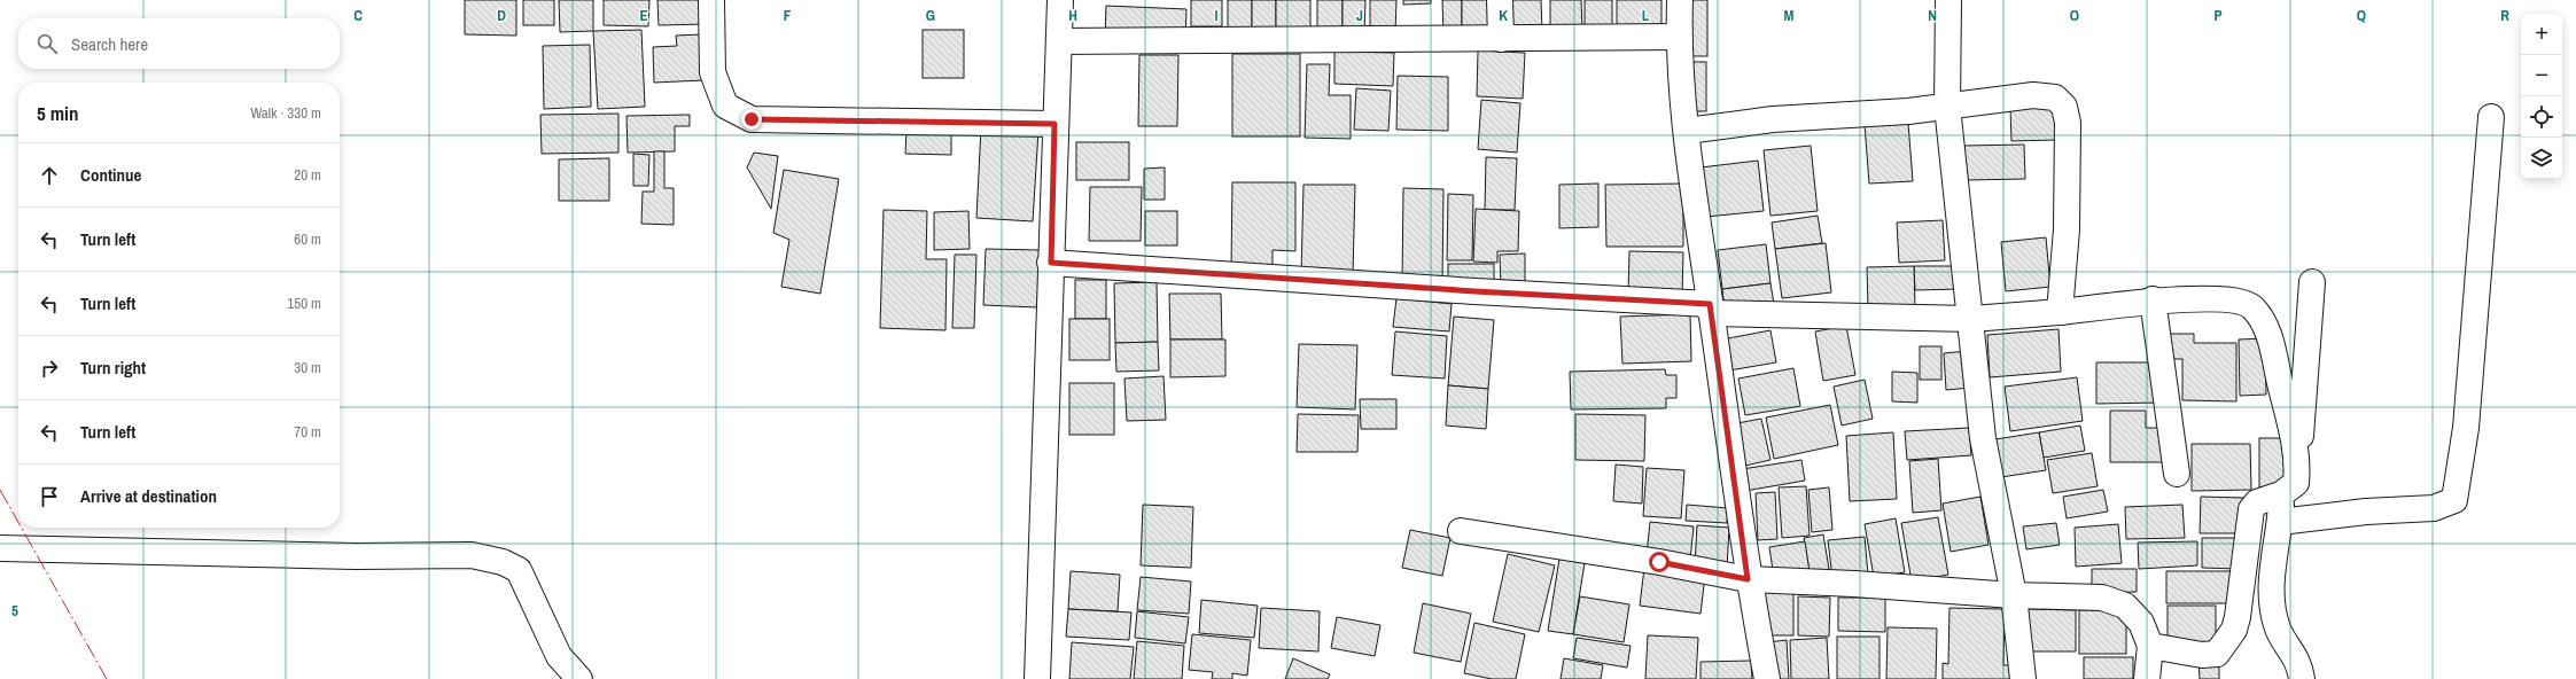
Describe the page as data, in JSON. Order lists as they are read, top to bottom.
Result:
{
  "page": {
    "map_buttons": ["+", "−"],
    "search": "Search here",
    "heading": ["5 min", "Walk · 330 m"],
    "list": [
      ["Continue", "20 m"],
      ["Turn left", "60 m"],
      ["Turn left", "150 m"],
      ["Turn right", "30 m"],
      ["Turn left", "70 m"],
      "Arrive at destination"
    ]
  },
  "grid": {
    "columns": [
      "C",
      "D",
      "E",
      "F",
      "G",
      "H",
      "I",
      "J",
      "K",
      "L",
      "M",
      "N",
      "O",
      "P",
      "Q",
      "R"
    ],
    "rows": ["5"]
  }
}
